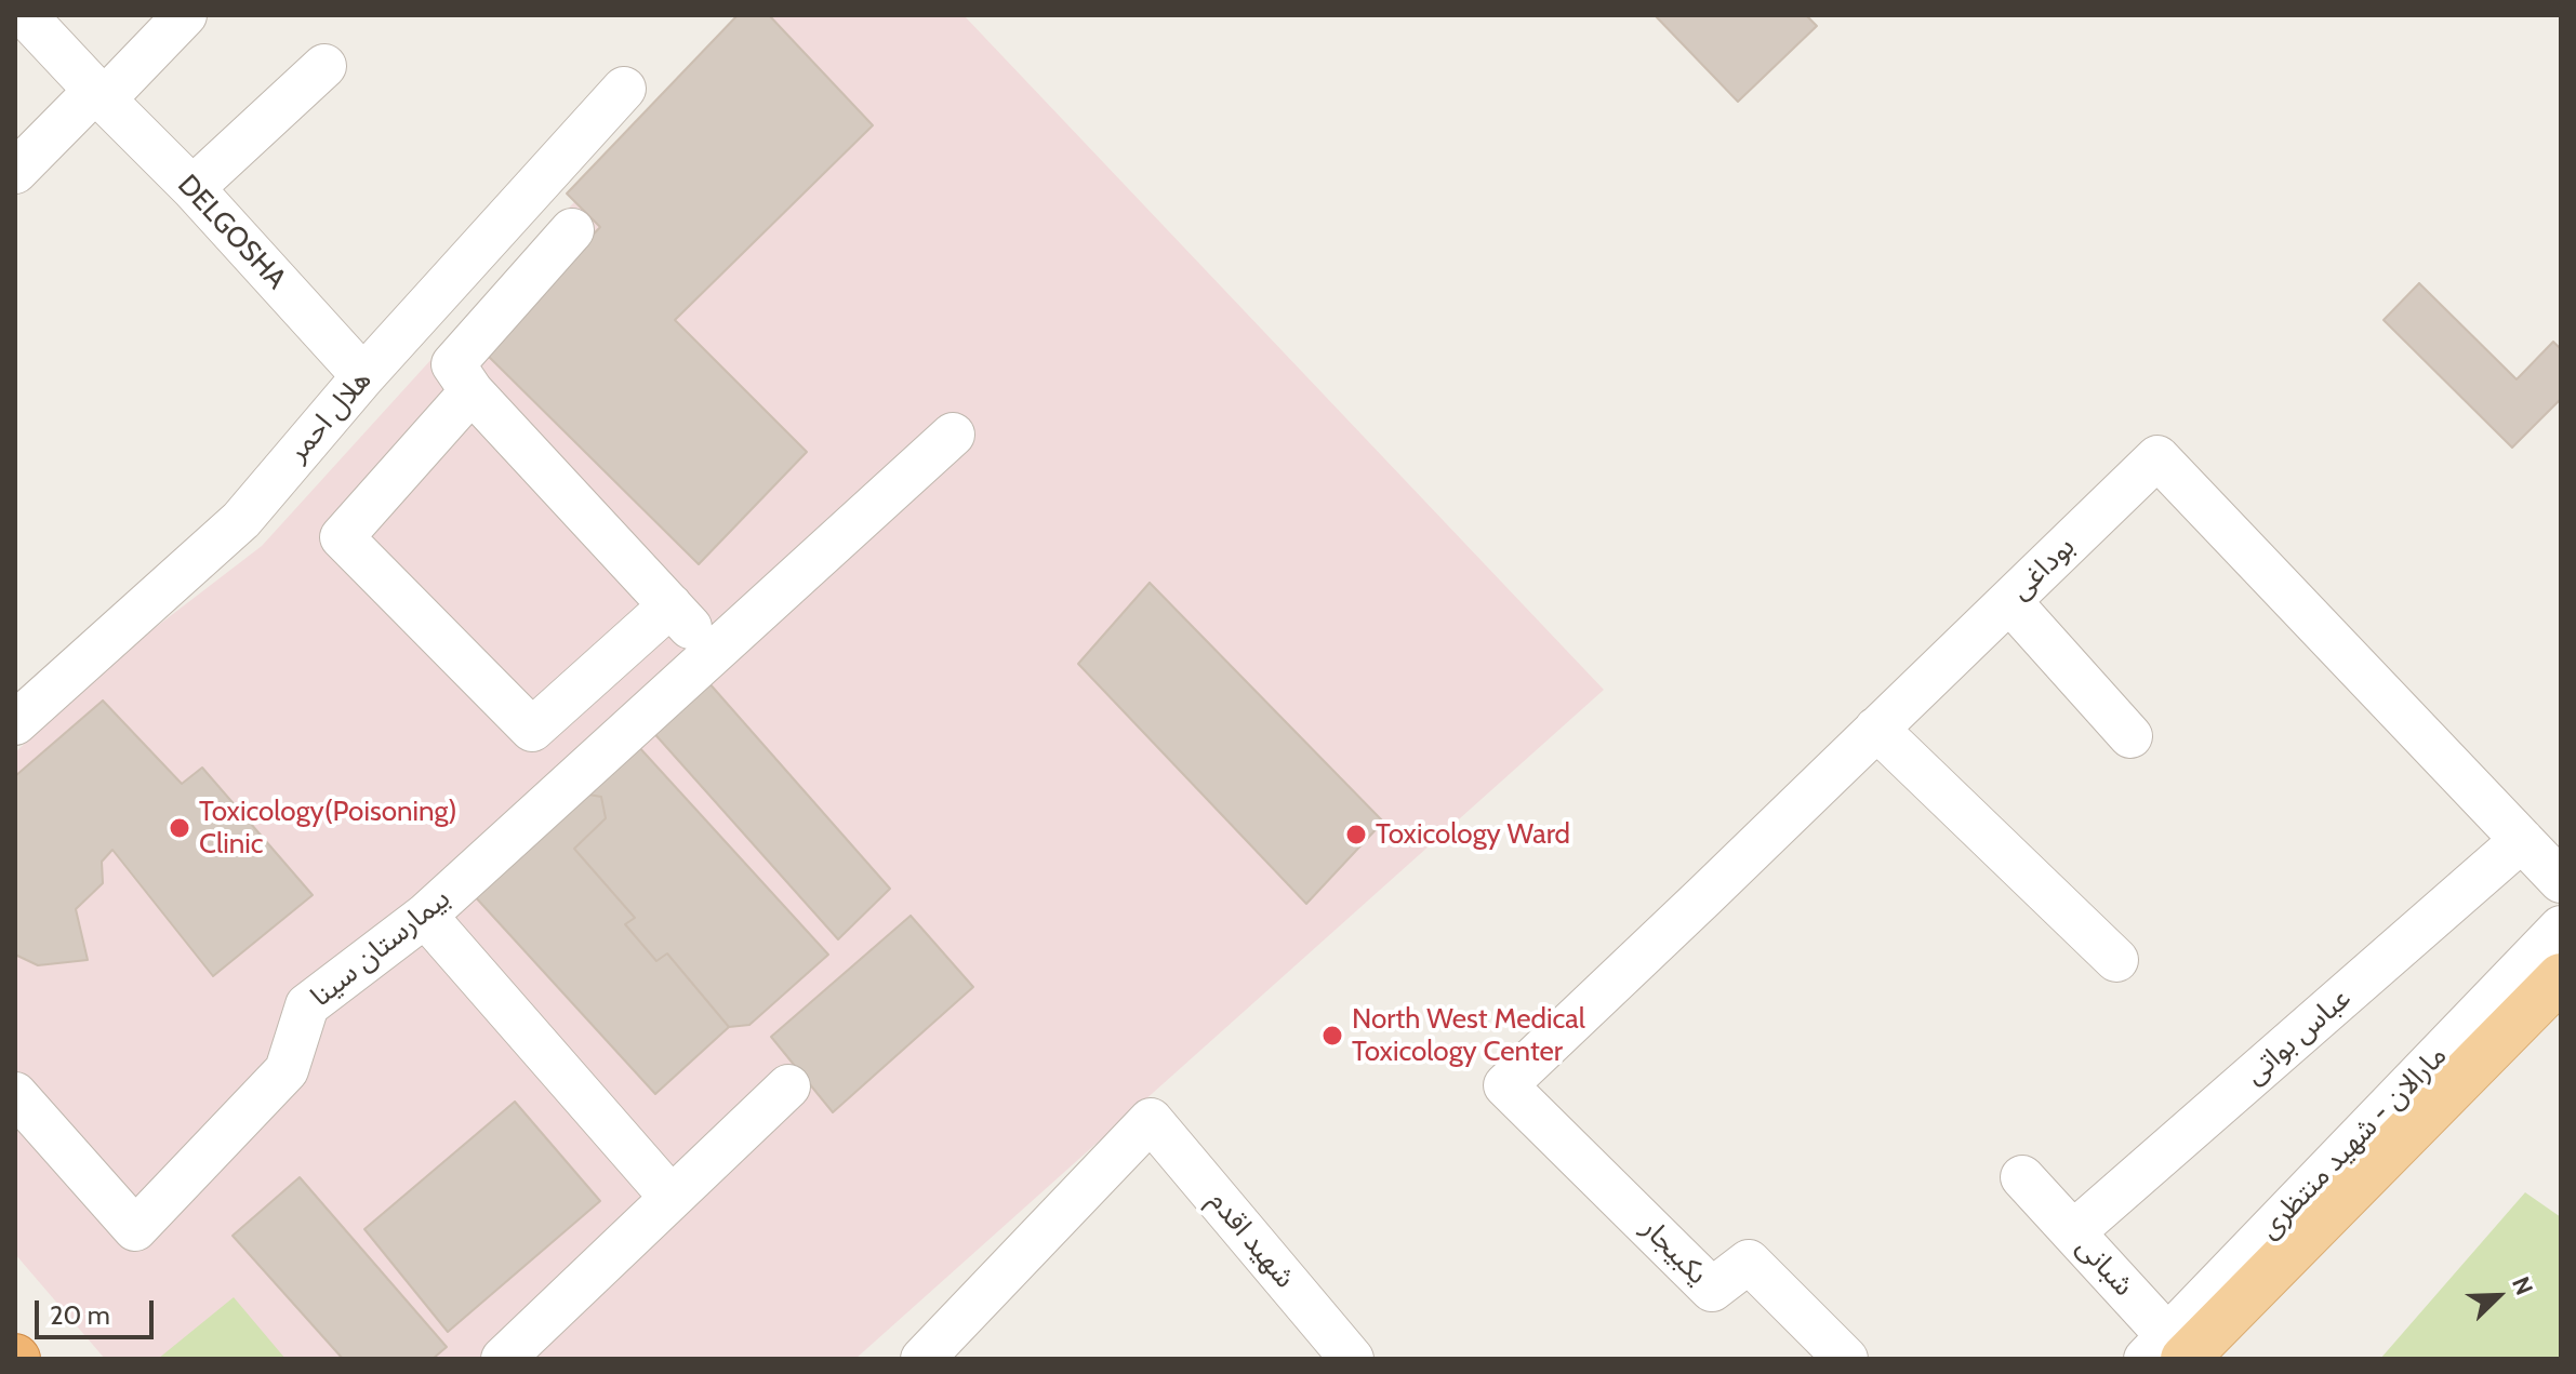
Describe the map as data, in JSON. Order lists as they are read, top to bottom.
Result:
{
  "streets": {
    "main road": ["مارالان - شهید منتظری"],
    "street": [
      "DELGOSHA",
      "هلال احمر",
      "بوداغی",
      "بیمارستان سینا",
      "عباس بواتی",
      "شهید اقدم",
      "یکبیجار",
      "شبانی"
    ]
  },
  "crossings": [
    ["DELGOSHA", "هلال احمر"],
    ["بوداغی", "عباس بواتی"],
    ["بوداغی", "یکبیجار"],
    ["عباس بواتی", "شبانی"],
    ["مارالان - شهید منتظری", "شبانی"]
  ],
  "places": ["Toxicology(Poisoning) Clinic", "Toxicology Ward", "North West Medical Toxicology Center"],
  "scale_bar": "20 m",
  "north": "top right"
}
